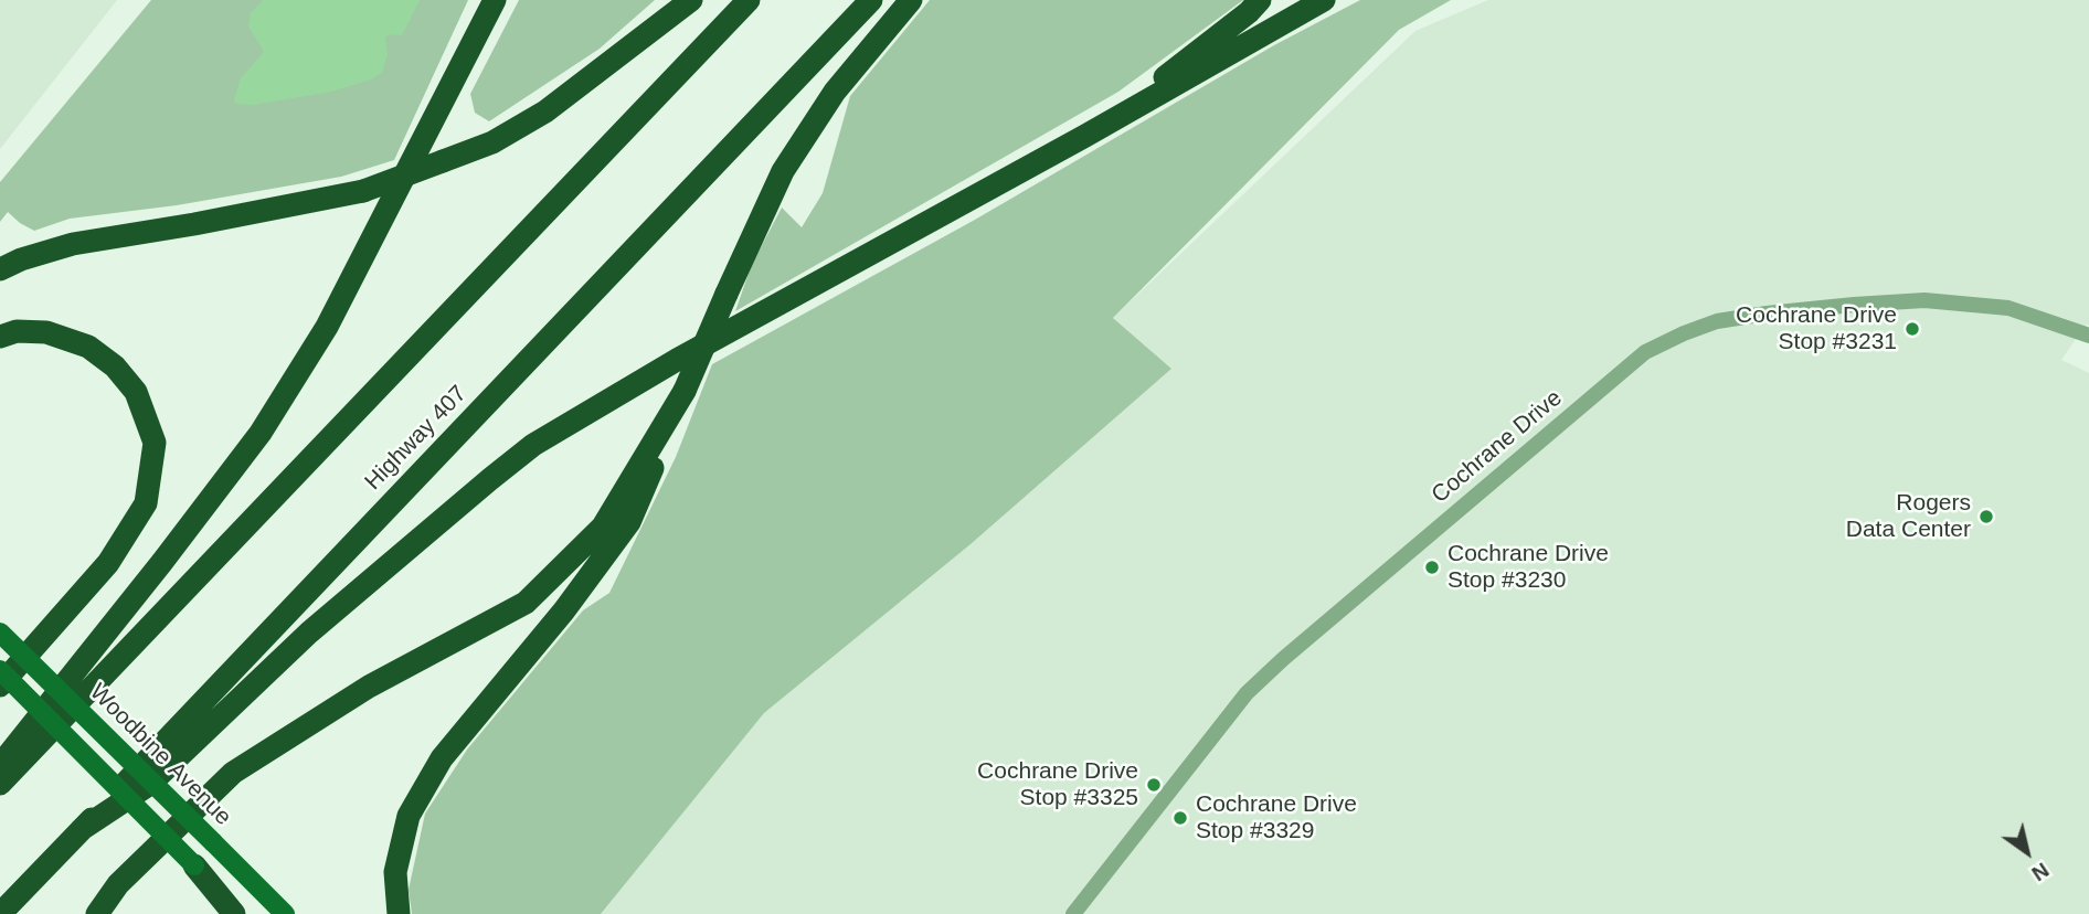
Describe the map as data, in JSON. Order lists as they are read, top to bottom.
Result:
{
  "streets": {
    "highway": ["Highway 407"],
    "main road": ["Woodbine Avenue"],
    "street": ["Cochrane Drive"]
  },
  "places": [
    "Cochrane Drive Stop #3231",
    "Rogers Data Center",
    "Cochrane Drive Stop #3230",
    "Cochrane Drive Stop #3325",
    "Cochrane Drive Stop #3329"
  ],
  "north": "bottom right"
}
